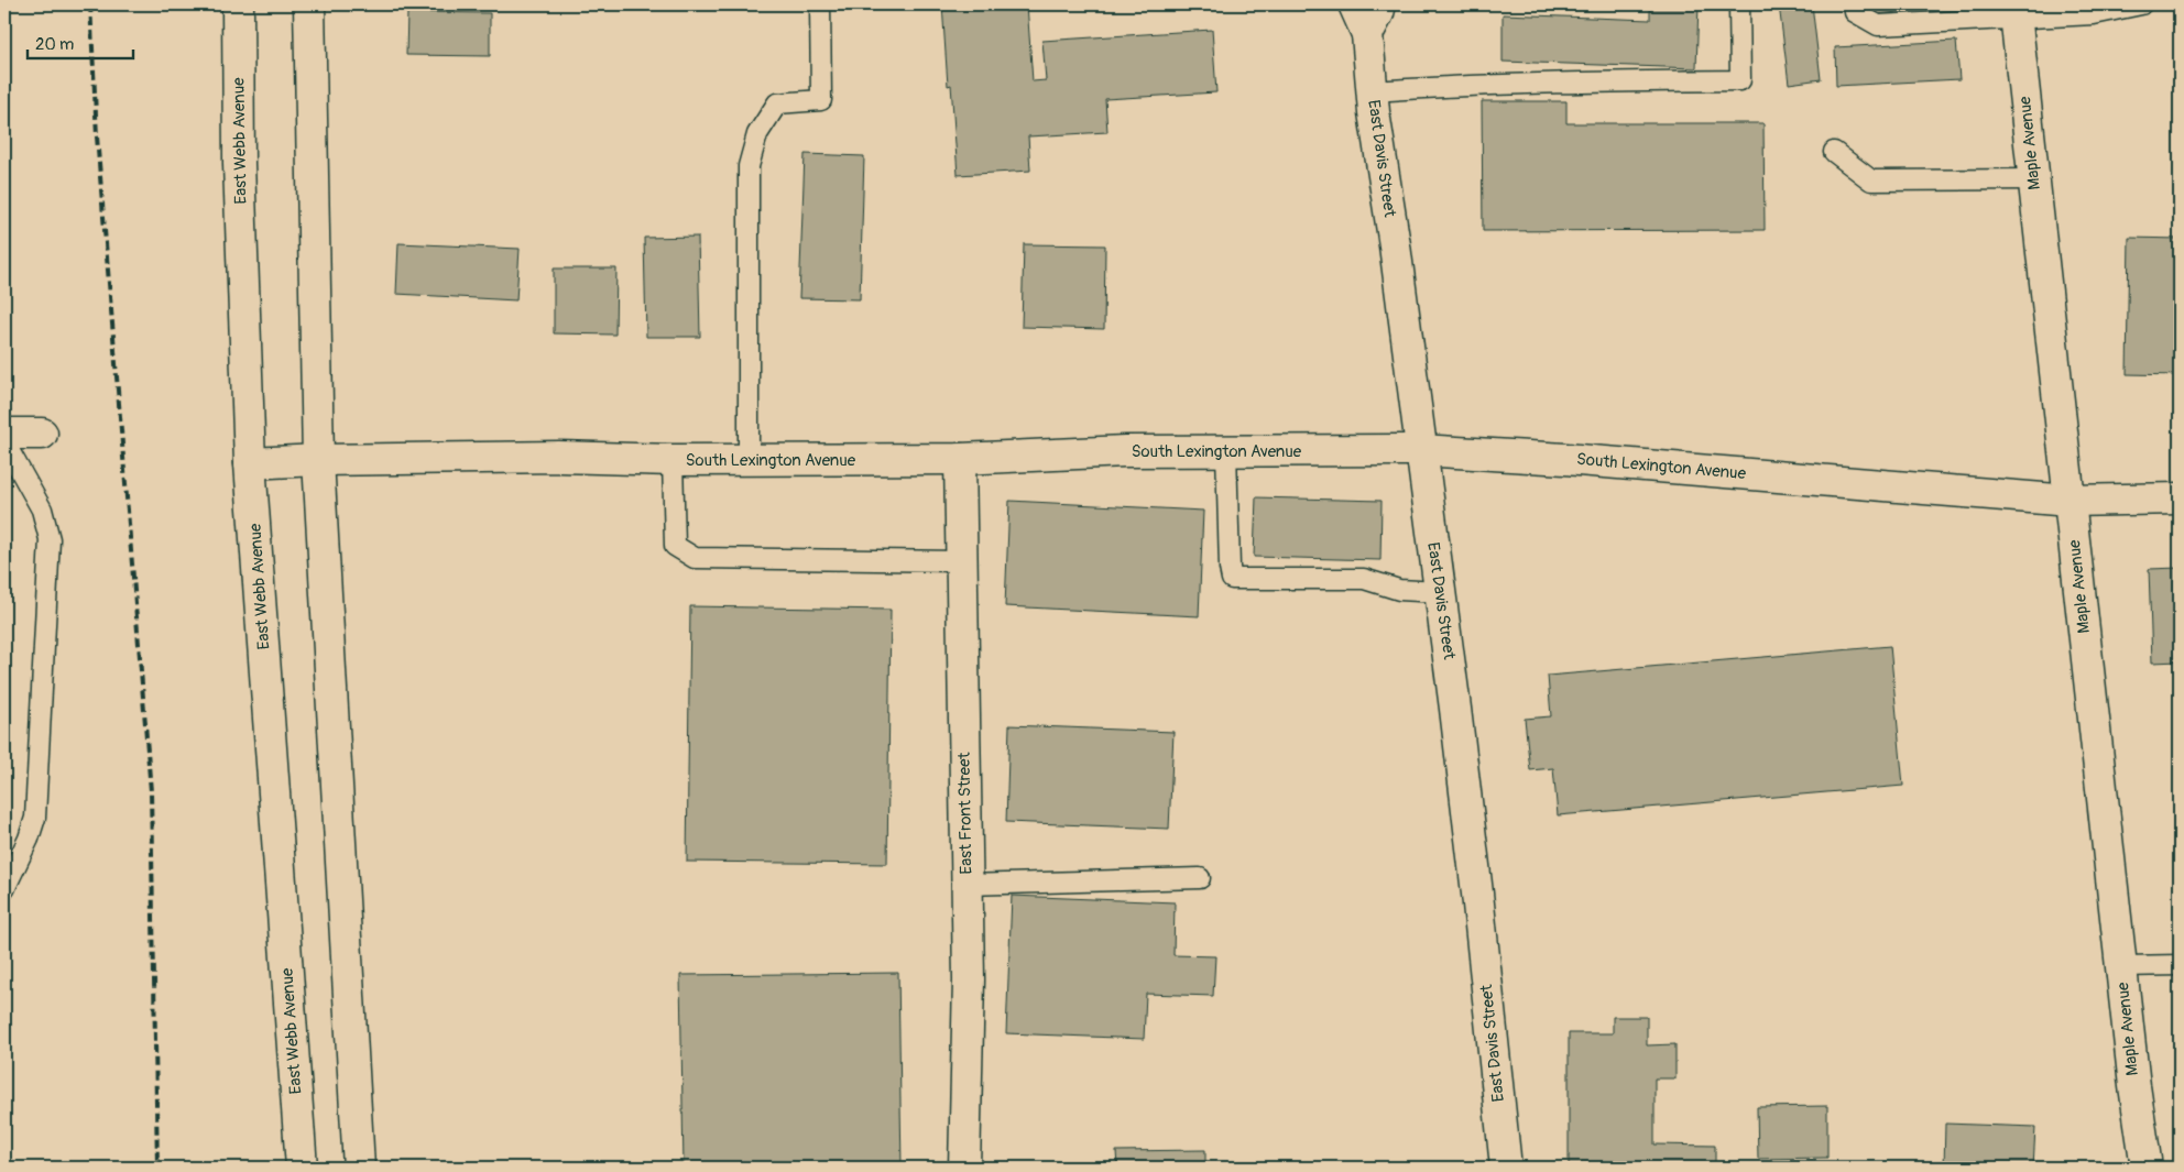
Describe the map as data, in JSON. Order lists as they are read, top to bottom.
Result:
{
  "streets": {
    "main road": [
      "East Webb Avenue",
      "Maple Avenue",
      "East Davis Street",
      "South Lexington Avenue",
      "East Front Street"
    ]
  },
  "crossings": [
    ["East Webb Avenue", "South Lexington Avenue"],
    ["Maple Avenue", "South Lexington Avenue"],
    ["East Davis Street", "South Lexington Avenue"],
    ["South Lexington Avenue", "East Front Street"]
  ],
  "scale_bar": "20 m"
}
